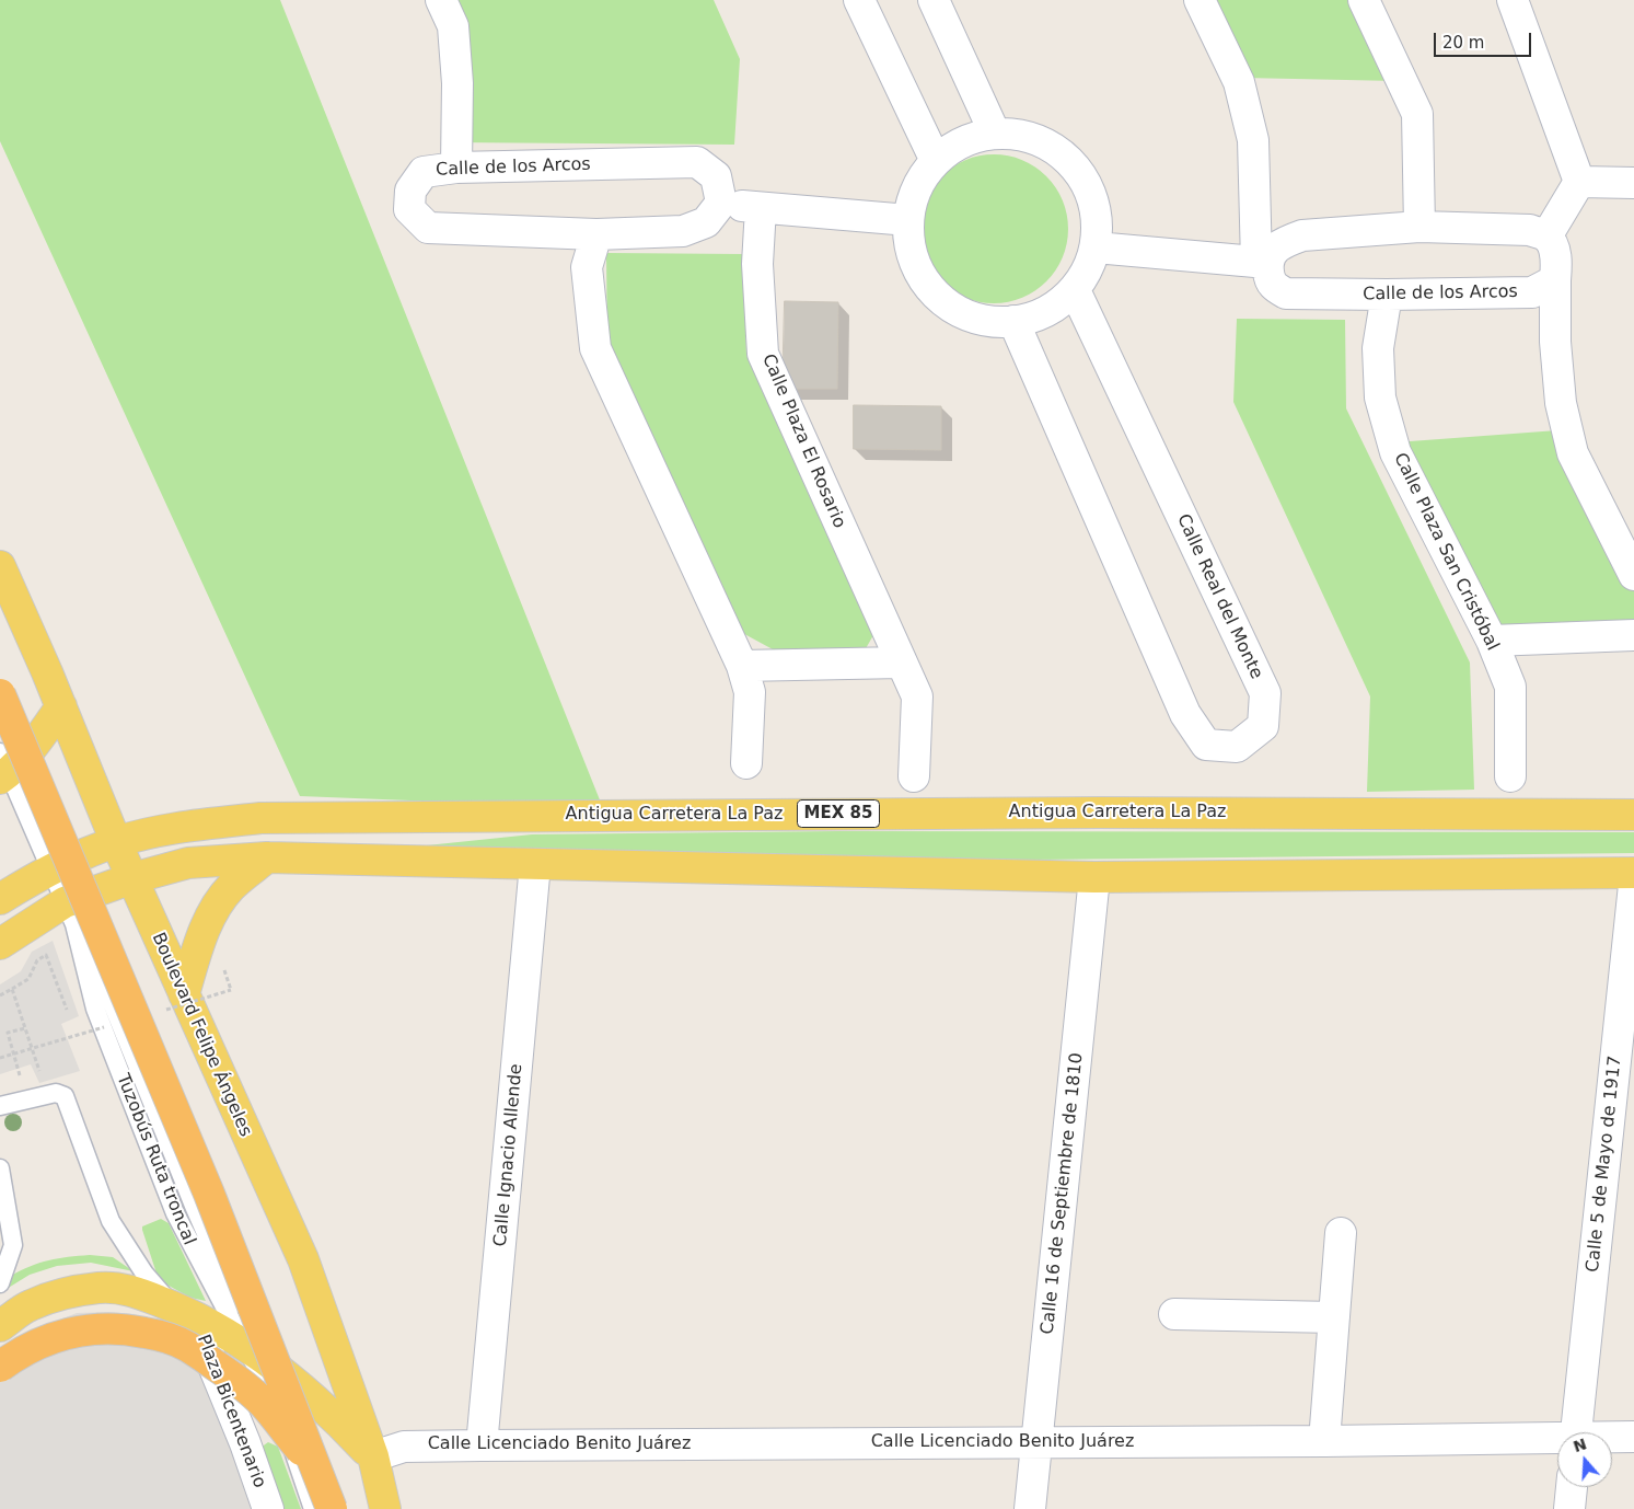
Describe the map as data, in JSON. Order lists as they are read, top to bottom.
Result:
{
  "streets": {
    "main road": ["Antigua Carretera La Paz", "MEX 85", "Boulevard Felipe Ángeles"],
    "street": [
      "Calle de los Arcos",
      "Calle Plaza El Rosario",
      "Calle Plaza San Cristóbal",
      "Calle Real del Monte",
      "Calle Ignacio Allende",
      "Calle 5 de Mayo de 1917",
      "Calle 16 de Septiembre de 1810",
      "Plaza Bicentenario",
      "Calle Licenciado Benito Juárez"
    ],
    "lane": ["Tuzobús Ruta troncal"]
  },
  "crossings": [
    ["Calle de los Arcos", "Calle Plaza San Cristóbal"],
    ["Antigua Carretera La Paz", "MEX 85"],
    ["Antigua Carretera La Paz", "Boulevard Felipe Ángeles"],
    ["Antigua Carretera La Paz", "Tuzobús Ruta troncal"],
    ["MEX 85", "Tuzobús Ruta troncal"],
    ["Boulevard Felipe Ángeles", "Calle Licenciado Benito Juárez"],
    ["Calle Ignacio Allende", "Calle Licenciado Benito Juárez"],
    ["Calle 16 de Septiembre de 1810", "Calle Licenciado Benito Juárez"]
  ],
  "scale_bar": "20 m",
  "north": "top"
}
